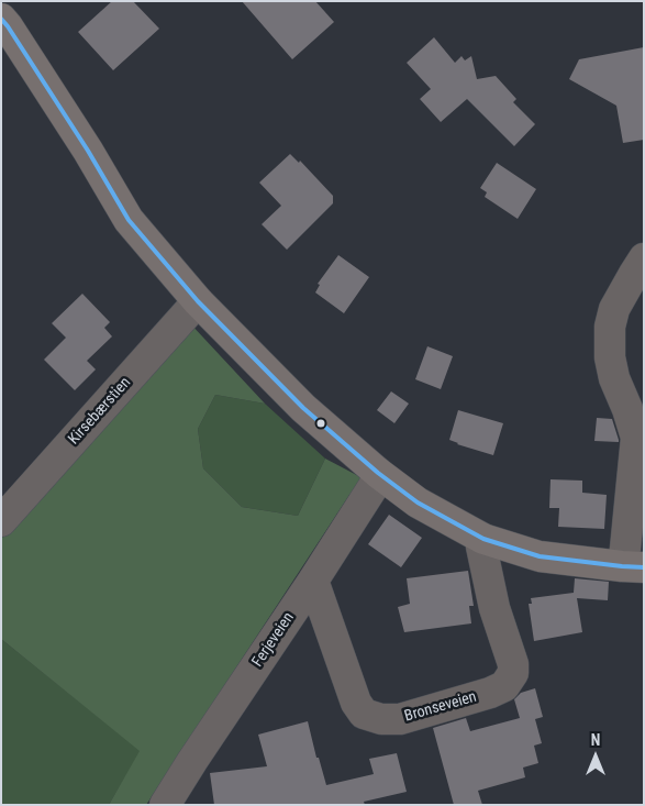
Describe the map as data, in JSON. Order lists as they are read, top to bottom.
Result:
{
  "streets": {
    "street": ["Kirsebærstien", "Ferjeveien", "Bronseveien"]
  },
  "crossings": [
    ["Ferjeveien", "Bronseveien"]
  ],
  "north": "top"
}
